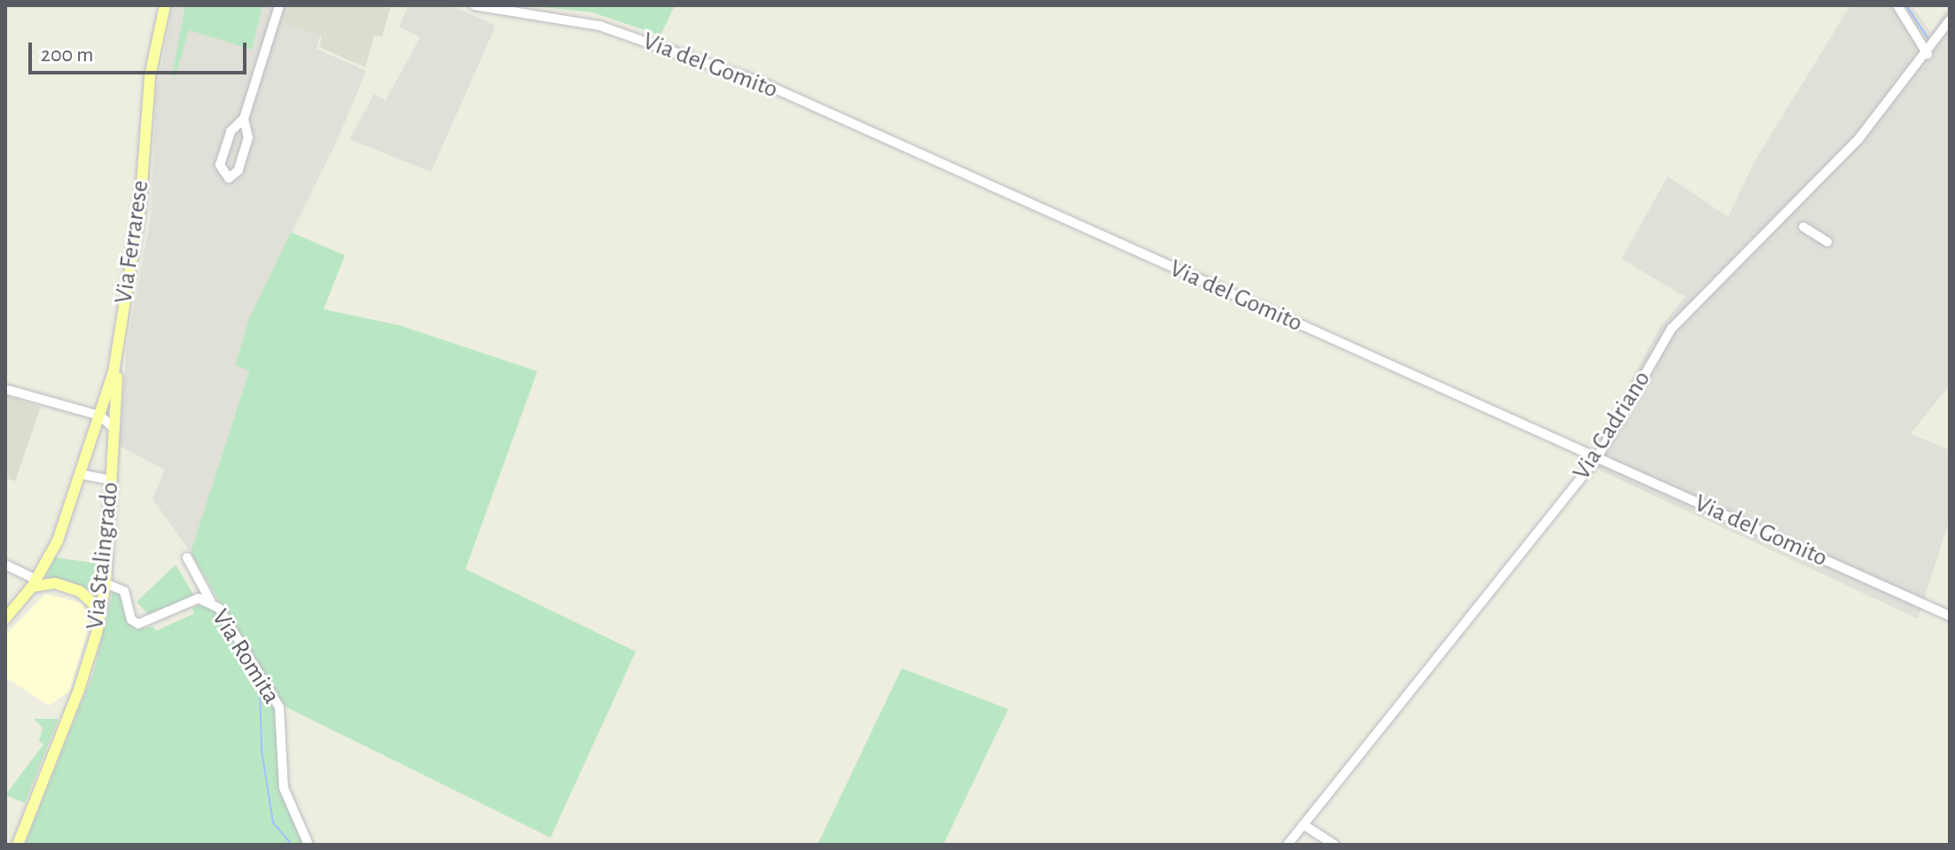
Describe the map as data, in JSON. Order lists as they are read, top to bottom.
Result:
{
  "streets": {
    "main road": ["Via Ferrarese", "Via Stalingrado"],
    "street": ["Via del Gomito", "Via Cadriano", "Via Romita"]
  },
  "crossings": [
    ["Via del Gomito", "Via Cadriano"],
    ["Via Ferrarese", "Via Stalingrado"],
    ["Via Stalingrado", "Via Romita"]
  ],
  "scale_bar": "200 m"
}
